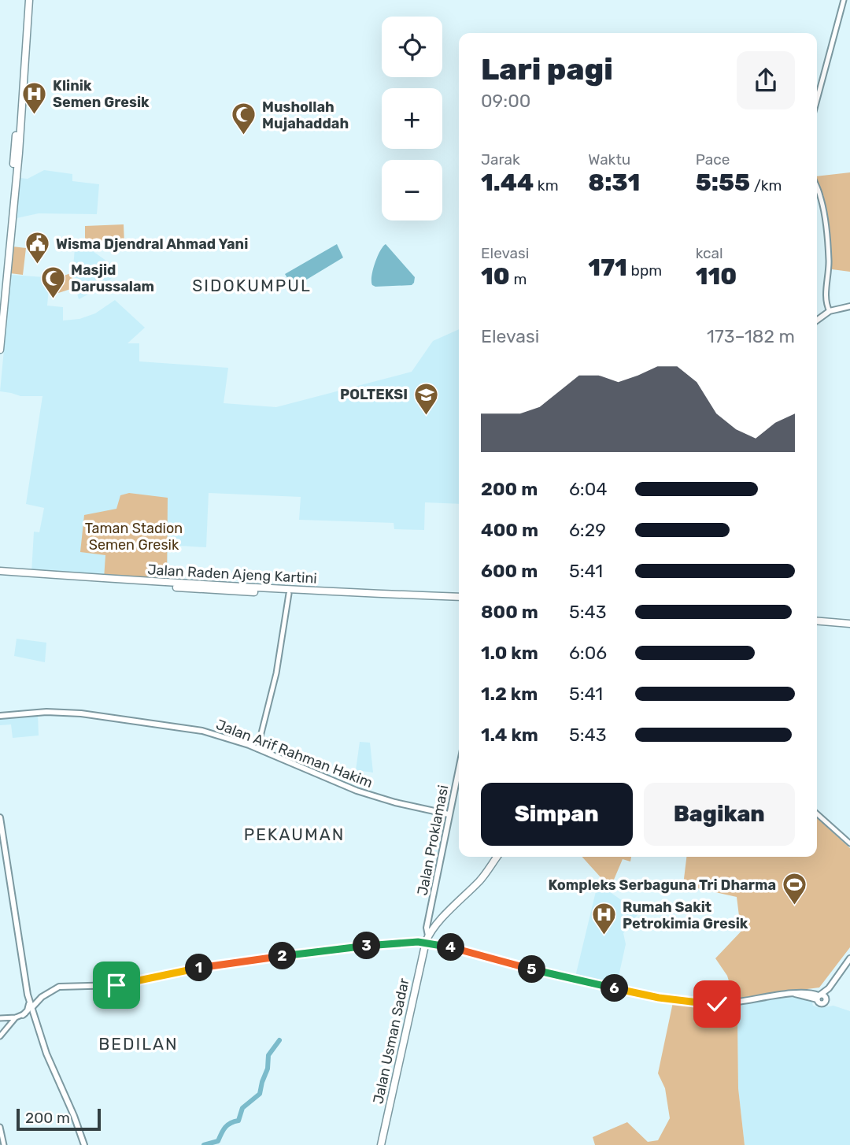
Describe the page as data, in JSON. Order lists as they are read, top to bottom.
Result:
{
  "streets": {
    "highway": ["Jalan Raden Ajeng Kartini", "Jalan Usman Sadar"],
    "main road": ["Jalan Arif Rahman Hakim", "Jalan Proklamasi"]
  },
  "crossings": [
    ["Jalan Arif Rahman Hakim", "Jalan Proklamasi"],
    ["Jalan Proklamasi", "Jalan Usman Sadar"]
  ],
  "districts": ["SIDOKUMPUL", "PEKAUMAN", "BEDILAN"],
  "parks": ["Taman Stadion Semen Gresik"],
  "places": {
    "hospital": ["Klinik Semen Gresik", "Rumah Sakit Petrokimia Gresik"],
    "mosque": ["Mushollah Mujahaddah", "Masjid Darussalam"],
    "public building": ["Wisma Djendral Ahmad Yani"],
    "school or university": ["POLTEKSI"],
    "sports": ["Kompleks Serbaguna Tri Dharma"]
  },
  "scale_bar": "200 m",
  "page": {
    "map_buttons": ["+", "−"],
    "heading": ["Lari pagi", "09:00"],
    "stats": [
      ["Jarak", "1.44 km"],
      ["Waktu", "8:31"],
      ["Pace", "5:55 /km"],
      ["Elevasi", "10 m"],
      ["171 bpm"],
      ["kcal", "110"]
    ],
    "chart": ["Elevasi", "173–182 m"],
    "list": [
      {
        "name": "200 m",
        "note": "6:04"
      },
      {
        "name": "400 m",
        "note": "6:29"
      },
      {
        "name": "600 m",
        "note": "5:41"
      },
      {
        "name": "800 m",
        "note": "5:43"
      },
      {
        "name": "1.0 km",
        "note": "6:06"
      },
      {
        "name": "1.2 km",
        "note": "5:41"
      },
      {
        "name": "1.4 km",
        "note": "5:43"
      }
    ],
    "buttons": ["Simpan", "Bagikan"],
    "pins": [
      "3",
      "4",
      "2",
      "1",
      "5",
      "6"
    ],
    "scale": "200 m"
  }
}
